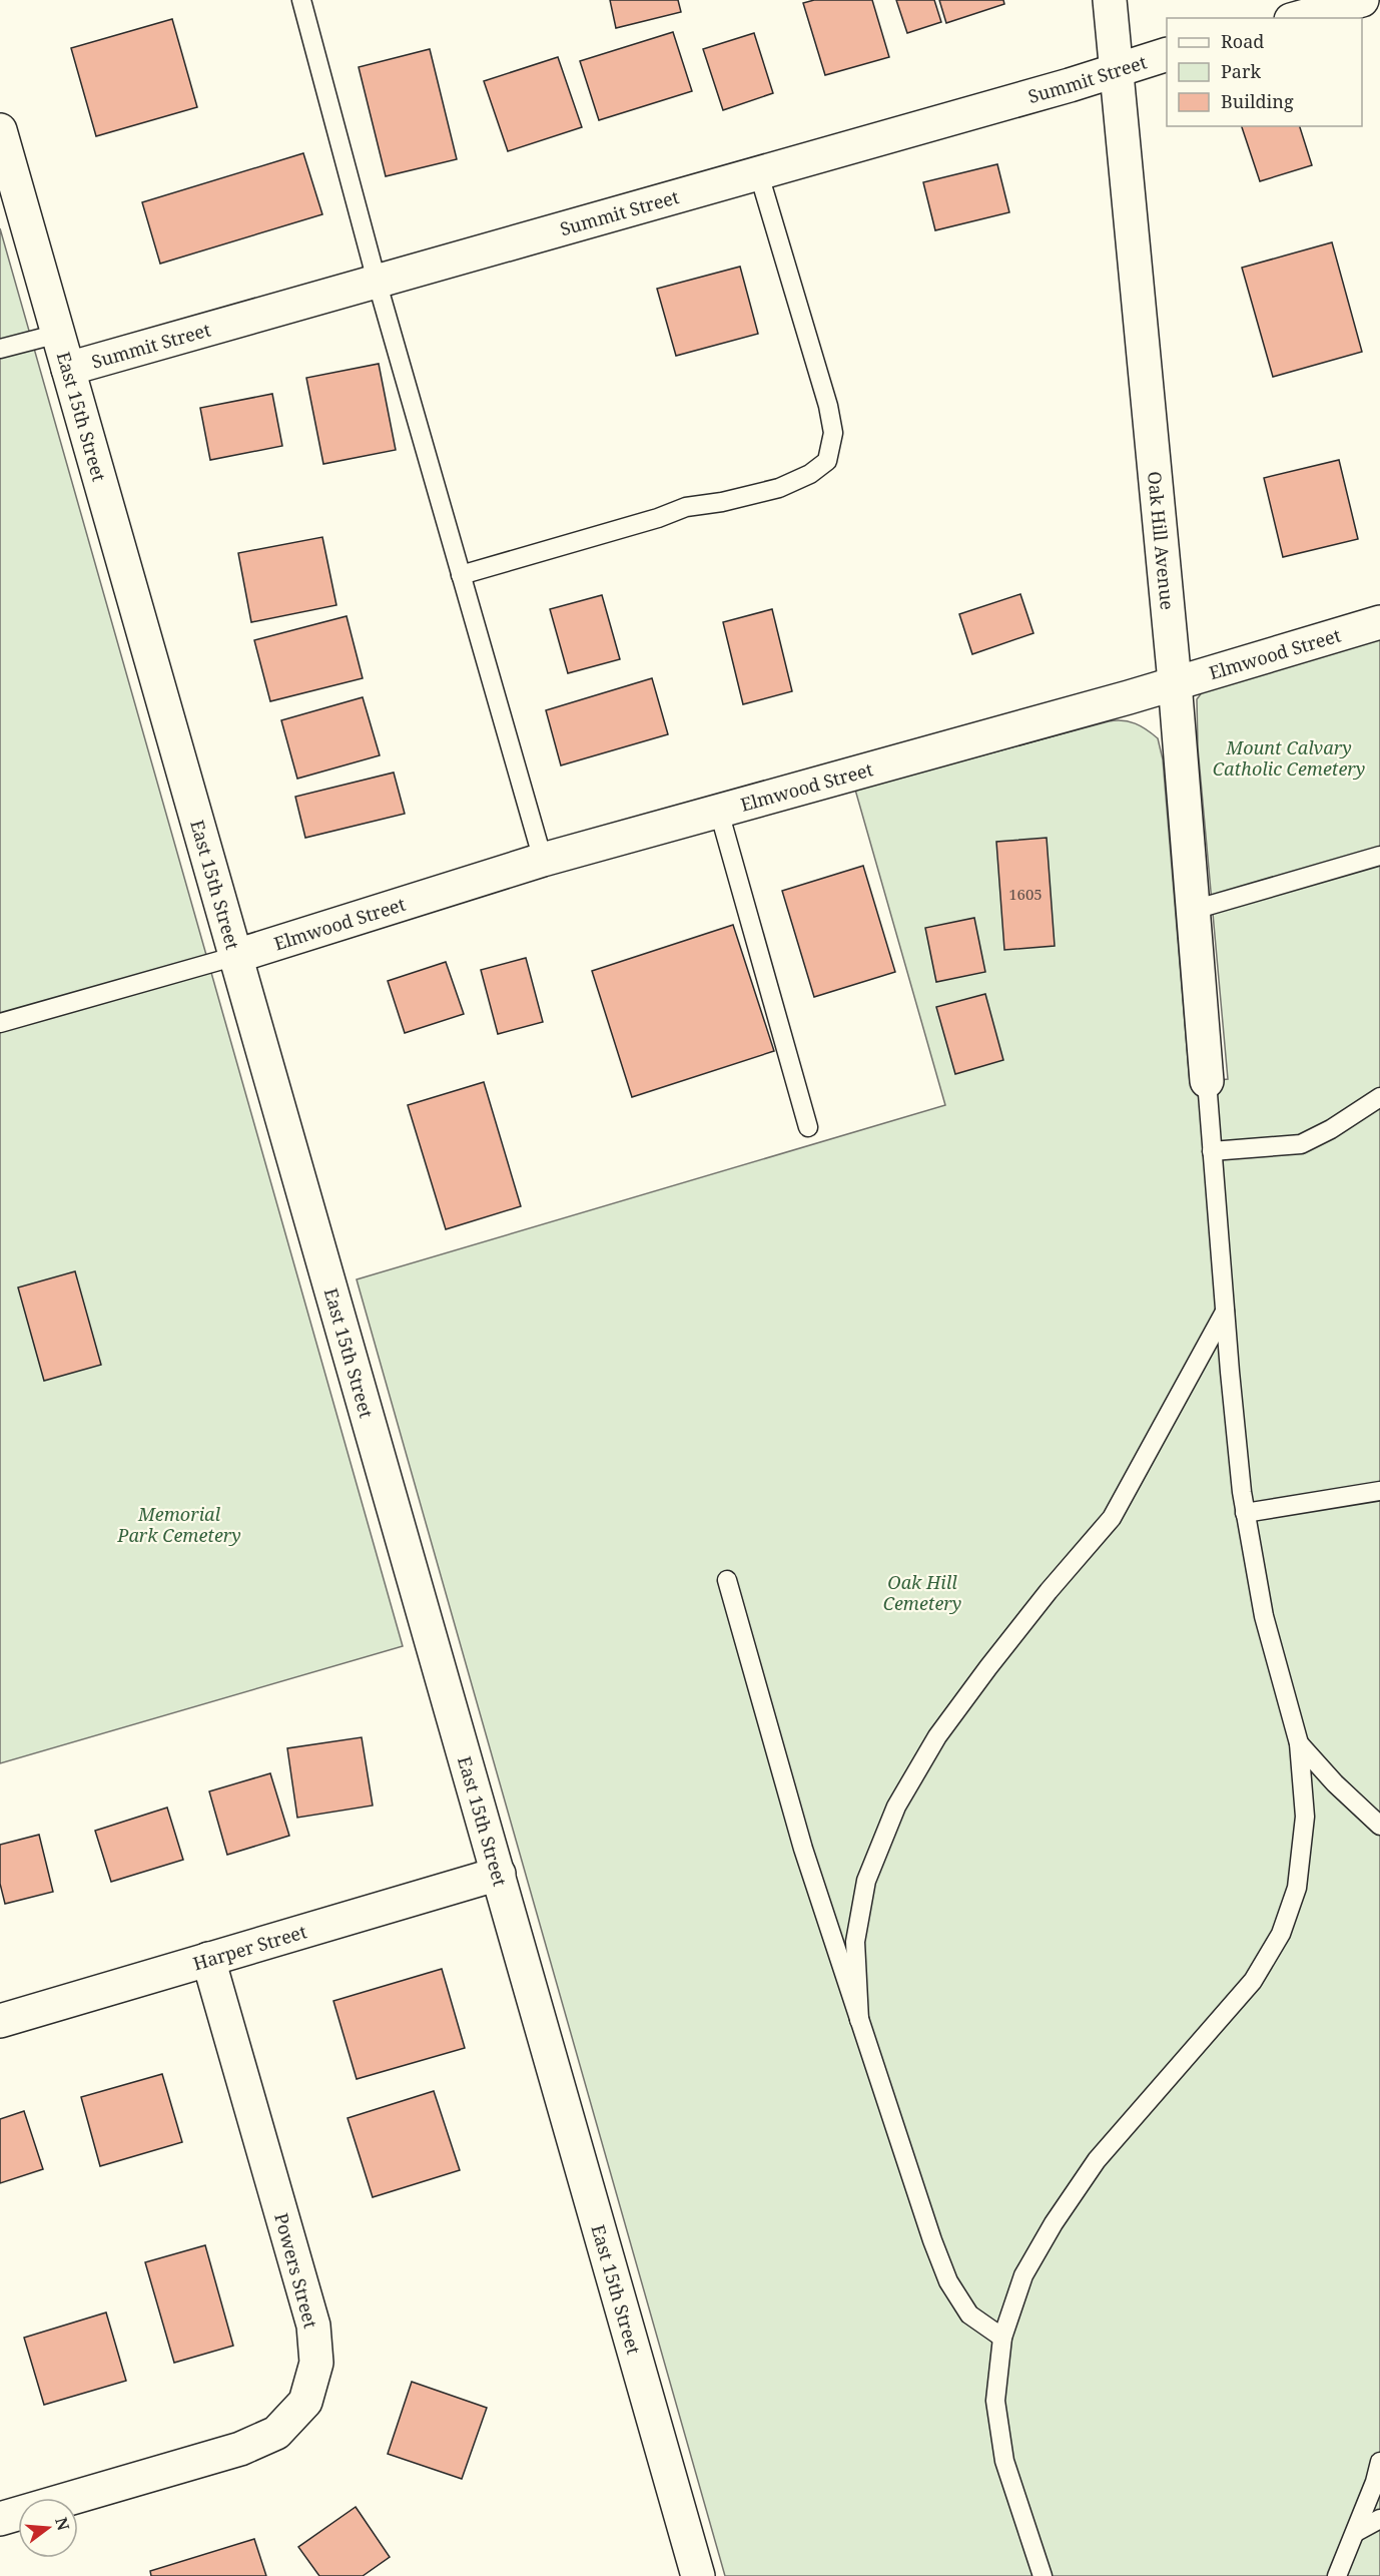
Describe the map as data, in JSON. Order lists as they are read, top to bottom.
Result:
{
  "streets": {
    "street": [
      "Summit Street",
      "East 15th Street",
      "Oak Hill Avenue",
      "Elmwood Street",
      "Harper Street",
      "Powers Street"
    ]
  },
  "crossings": [
    ["Summit Street", "East 15th Street"],
    ["Summit Street", "Oak Hill Avenue"],
    ["East 15th Street", "Elmwood Street"],
    ["East 15th Street", "Harper Street"],
    ["Oak Hill Avenue", "Elmwood Street"],
    ["Harper Street", "Powers Street"]
  ],
  "parks": ["Mount Calvary Catholic Cemetery", "Memorial Park Cemetery", "Oak Hill Cemetery"],
  "house_numbers": ["1605"],
  "legend": ["Road", "Park", "Building"],
  "north": "right"
}
